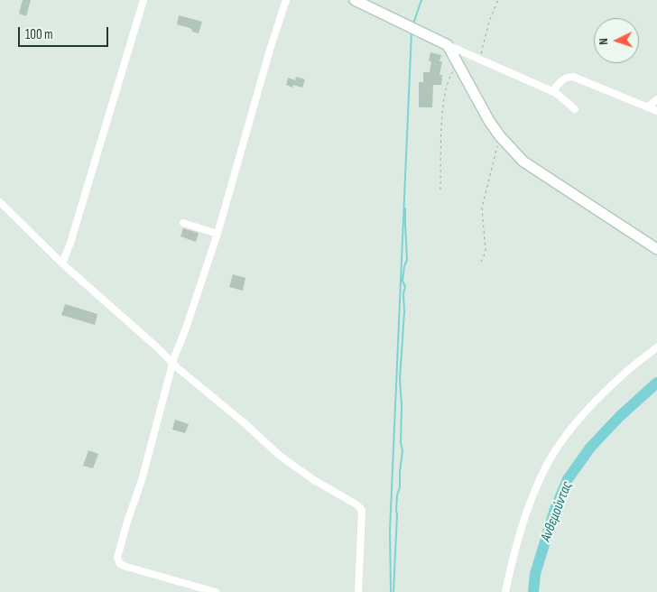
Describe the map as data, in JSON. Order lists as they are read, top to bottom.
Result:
{
  "water": ["Ανθεμούντας"],
  "scale_bar": "100 m",
  "north": "left"
}
